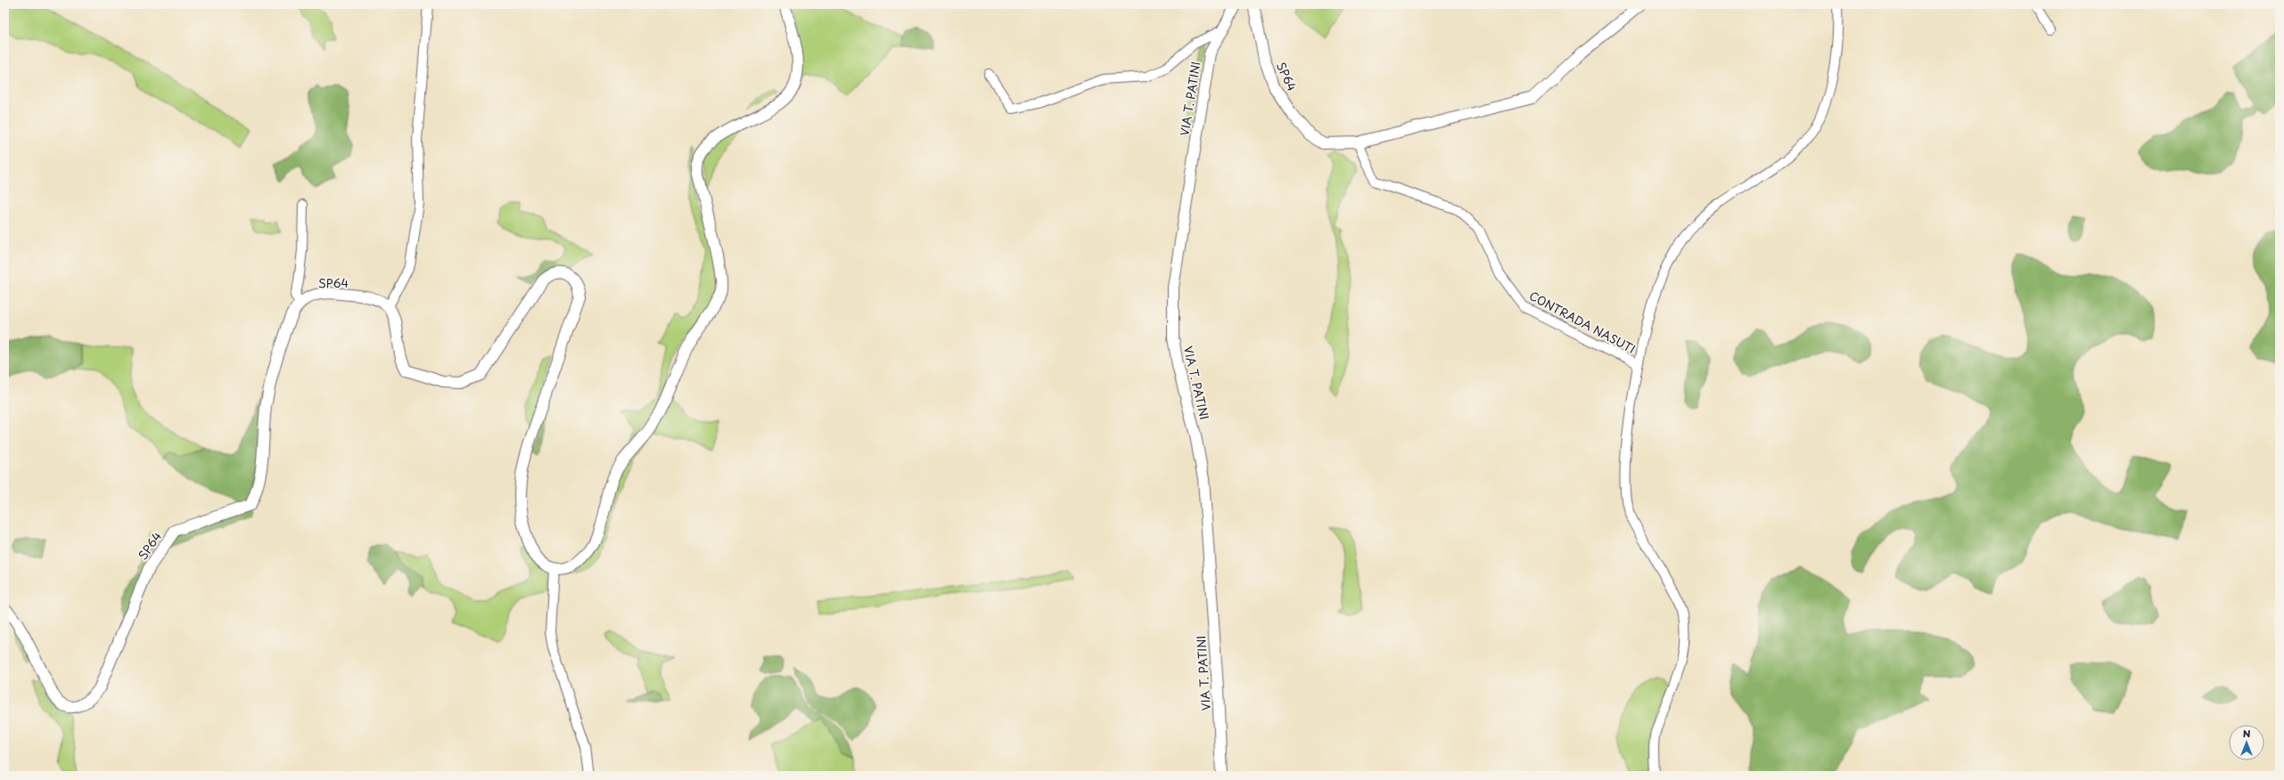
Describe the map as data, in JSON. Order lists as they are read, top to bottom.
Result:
{
  "streets": {
    "street": ["SP64", "VIA T. PATINI", "CONTRADA NASUTI"]
  },
  "crossings": [
    ["SP64", "CONTRADA NASUTI"]
  ],
  "north": "top"
}
